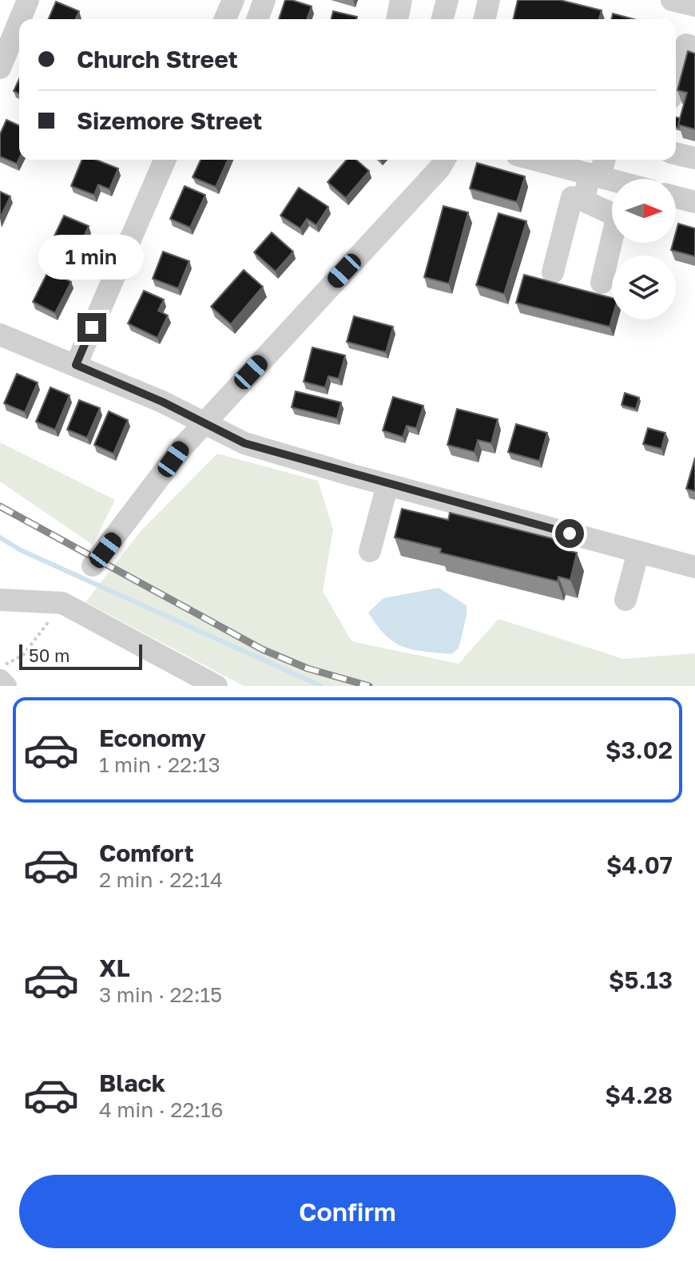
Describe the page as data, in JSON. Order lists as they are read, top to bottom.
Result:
{
  "scale_bar": "50 m",
  "north": "right",
  "page": {
    "banner": ["Church Street", "Sizemore Street"],
    "bubble": "1 min",
    "scale": "50 m",
    "list": [
      {
        "name": "Economy",
        "note": "1 min · 22:13",
        "value": "$3.02"
      },
      {
        "name": "Comfort",
        "note": "2 min · 22:14",
        "value": "$4.07"
      },
      {
        "name": "XL",
        "note": "3 min · 22:15",
        "value": "$5.13"
      },
      {
        "name": "Black",
        "note": "4 min · 22:16",
        "value": "$4.28"
      }
    ],
    "buttons": "Confirm"
  }
}
